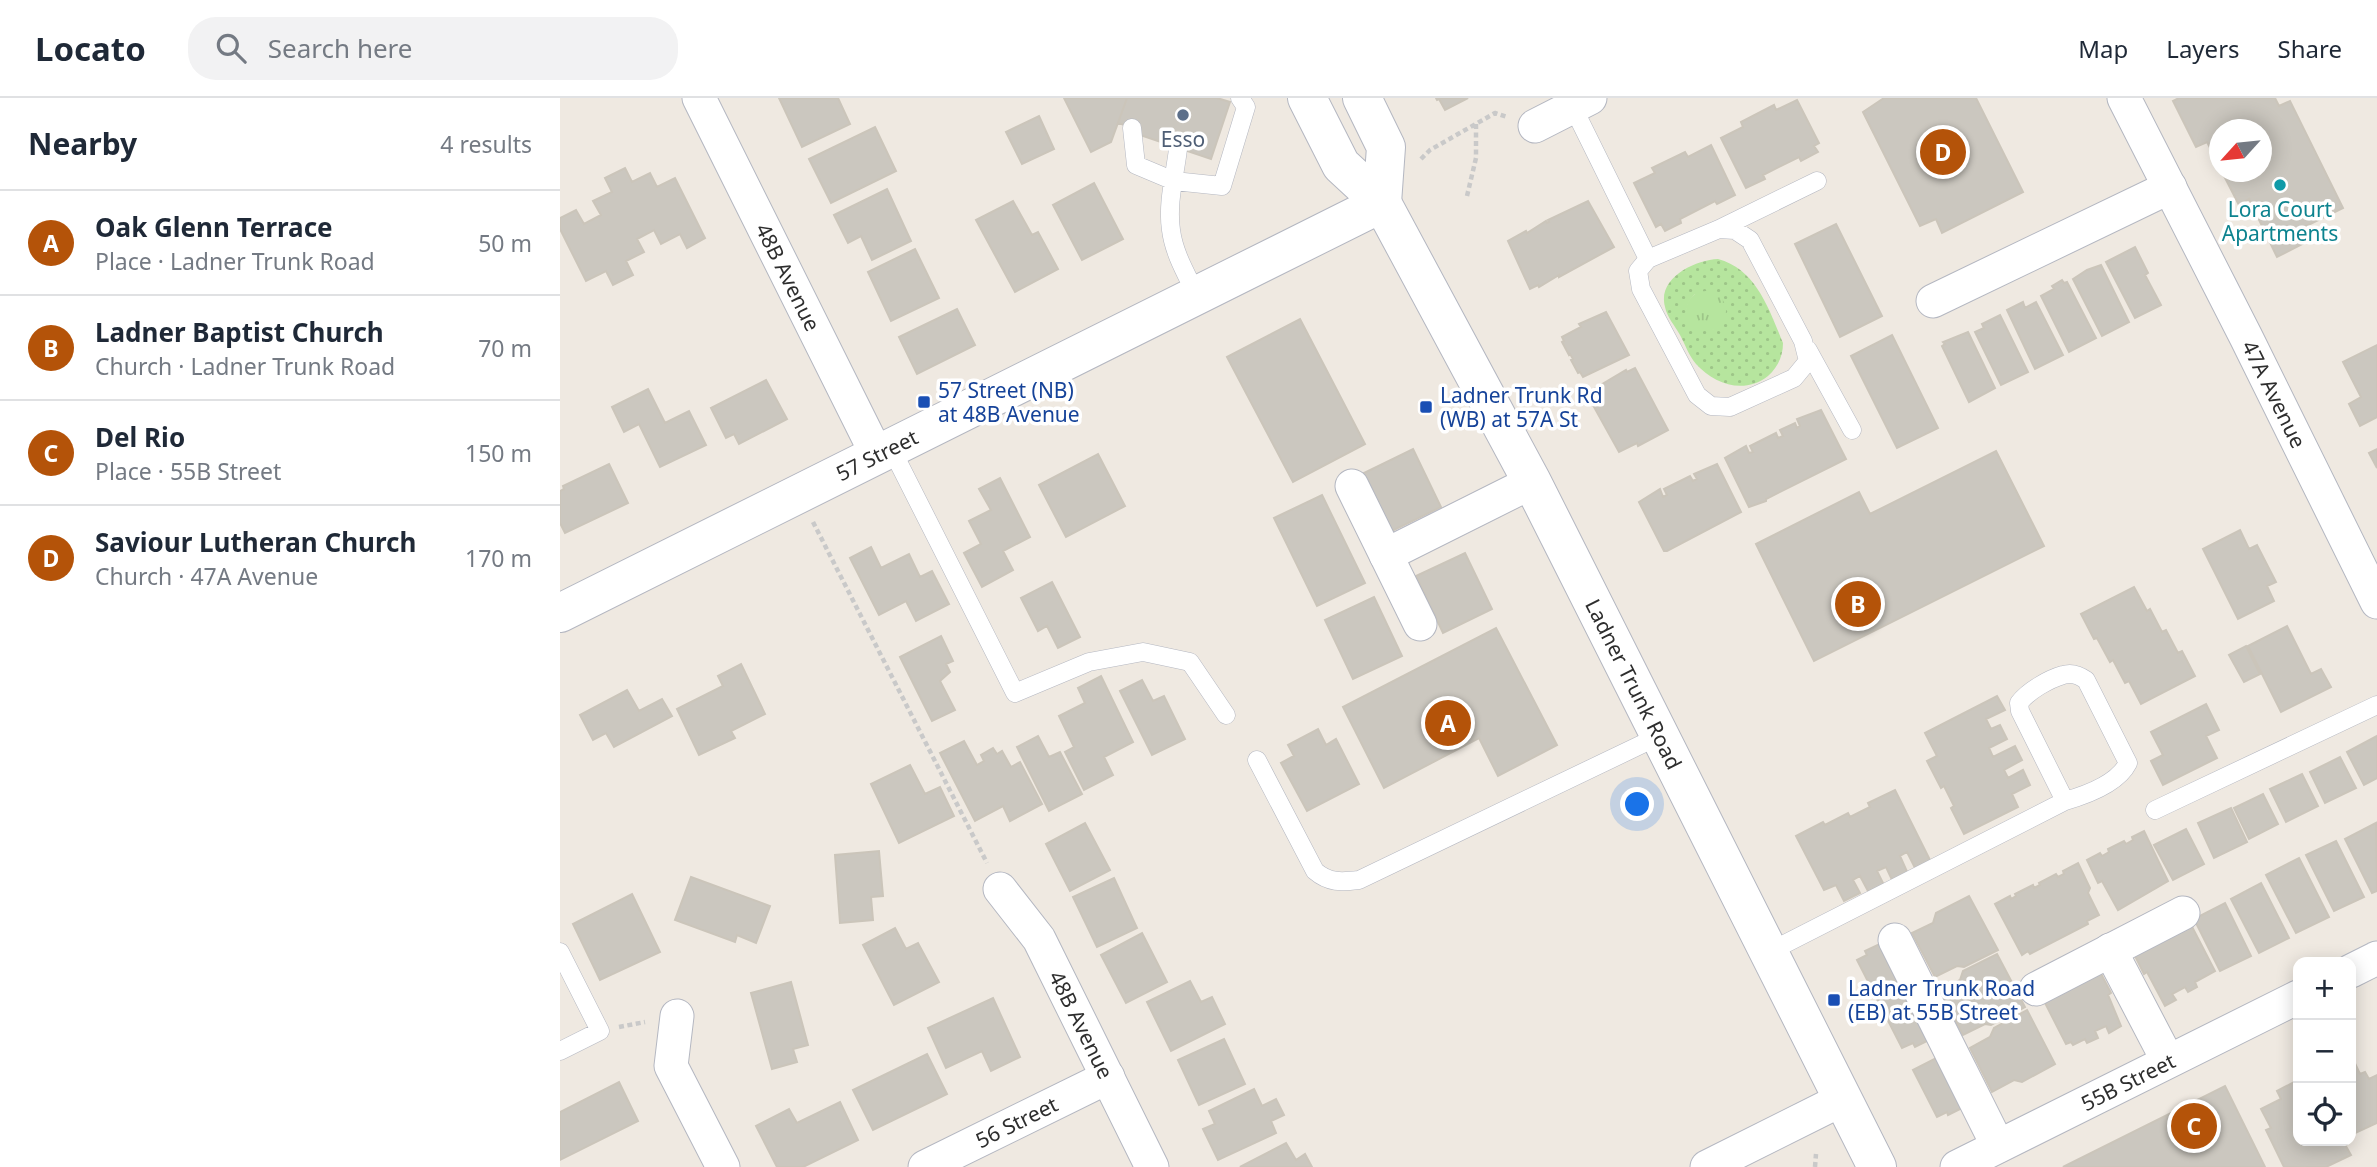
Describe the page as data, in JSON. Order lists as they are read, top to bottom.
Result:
{
  "streets": {
    "main road": ["57 Street", "Ladner Trunk Road"],
    "street": [
      "48B Avenue",
      "47A Avenue",
      "55B Street",
      "56 Street"
    ]
  },
  "crossings": [
    ["48B Avenue", "57 Street"],
    ["48B Avenue", "56 Street"],
    ["57 Street", "Ladner Trunk Road"]
  ],
  "places": {
    "other": ["Esso", "Lora Court Apartments"],
    "transit": ["57 Street (NB) at 48B Avenue", "Ladner Trunk Rd (WB) at 57A St", "Ladner Trunk Road (EB) at 55B Street"]
  },
  "north": "bottom left",
  "page": {
    "header": "Locato",
    "search": "Search here",
    "nav": ["Map", "Layers", "Share"],
    "heading": ["Nearby", "4 results"],
    "pins": [
      "D",
      "B",
      "A",
      "C"
    ],
    "list": [
      {
        "mark": "A",
        "name": "Oak Glenn Terrace",
        "note": "Place · Ladner Trunk Road",
        "value": "50 m"
      },
      {
        "mark": "B",
        "name": "Ladner Baptist Church",
        "note": "Church · Ladner Trunk Road",
        "value": "70 m"
      },
      {
        "mark": "C",
        "name": "Del Rio",
        "note": "Place · 55B Street",
        "value": "150 m"
      },
      {
        "mark": "D",
        "name": "Saviour Lutheran Church",
        "note": "Church · 47A Avenue",
        "value": "170 m"
      }
    ],
    "map_buttons": ["+", "−"]
  }
}
